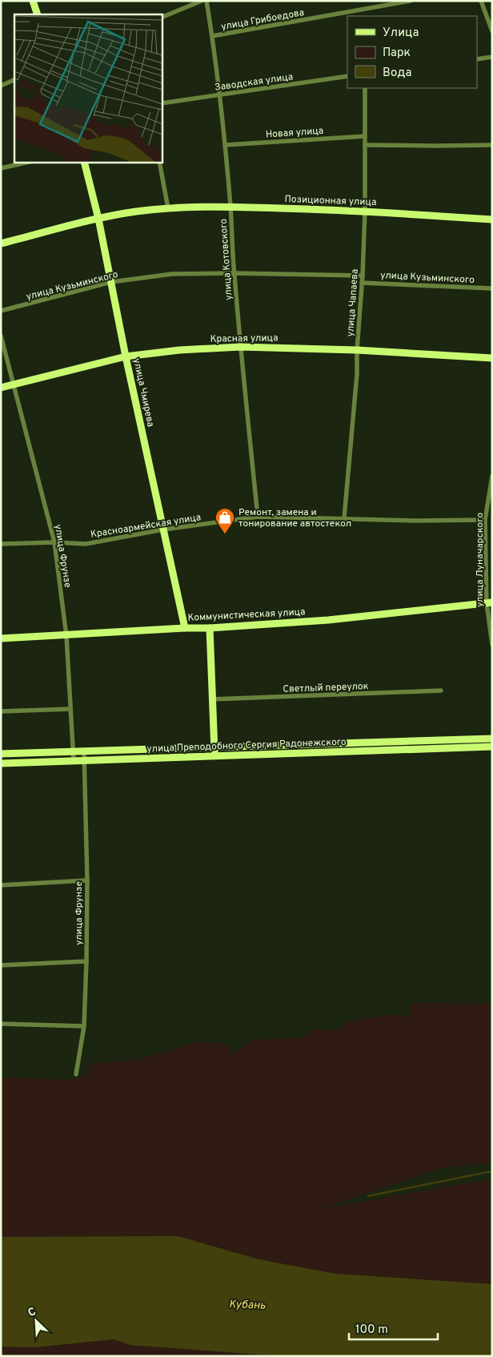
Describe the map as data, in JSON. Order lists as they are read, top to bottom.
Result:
{
  "streets": {
    "street": [
      "улица Грибоедова",
      "Заводская улица",
      "Новая улица",
      "Позиционная улица",
      "улица Котовского",
      "улица Кузьминского",
      "улица Чапаева",
      "Красная улица",
      "улица Чмирева",
      "Красноармейская улица",
      "улица Фрунзе",
      "улица Луначарского",
      "Коммунистическая улица",
      "Светлый переулок",
      "улица Преподобного Сергия Радонежского"
    ]
  },
  "crossings": [
    ["улица Грибоедова", "улица Котовского"],
    ["Заводская улица", "улица Котовского"],
    ["Новая улица", "улица Котовского"],
    ["Новая улица", "улица Чапаева"],
    ["Позиционная улица", "улица Котовского"],
    ["Позиционная улица", "улица Чапаева"],
    ["Позиционная улица", "улица Чмирева"],
    ["улица Котовского", "улица Кузьминского"],
    ["улица Котовского", "Красная улица"],
    ["улица Котовского", "Красноармейская улица"],
    ["улица Кузьминского", "улица Чапаева"],
    ["улица Кузьминского", "улица Чмирева"],
    ["улица Чапаева", "Красная улица"],
    ["улица Чапаева", "Красноармейская улица"],
    ["Красная улица", "улица Чмирева"],
    ["Красная улица", "улица Фрунзе"],
    ["улица Чмирева", "Красноармейская улица"],
    ["улица Чмирева", "Коммунистическая улица"],
    ["Красноармейская улица", "улица Фрунзе"],
    ["Красноармейская улица", "улица Луначарского"],
    ["улица Фрунзе", "Коммунистическая улица"],
    ["улица Фрунзе", "улица Преподобного Сергия Радонежского"],
    ["улица Луначарского", "Коммунистическая улица"]
  ],
  "water": ["Кубань"],
  "places": {
    "shop": ["Ремонт, замена и тонирование автостекол"]
  },
  "legend": ["Улица", "Парк", "Вода"],
  "scale_bar": "100 m",
  "north": "top left"
}
